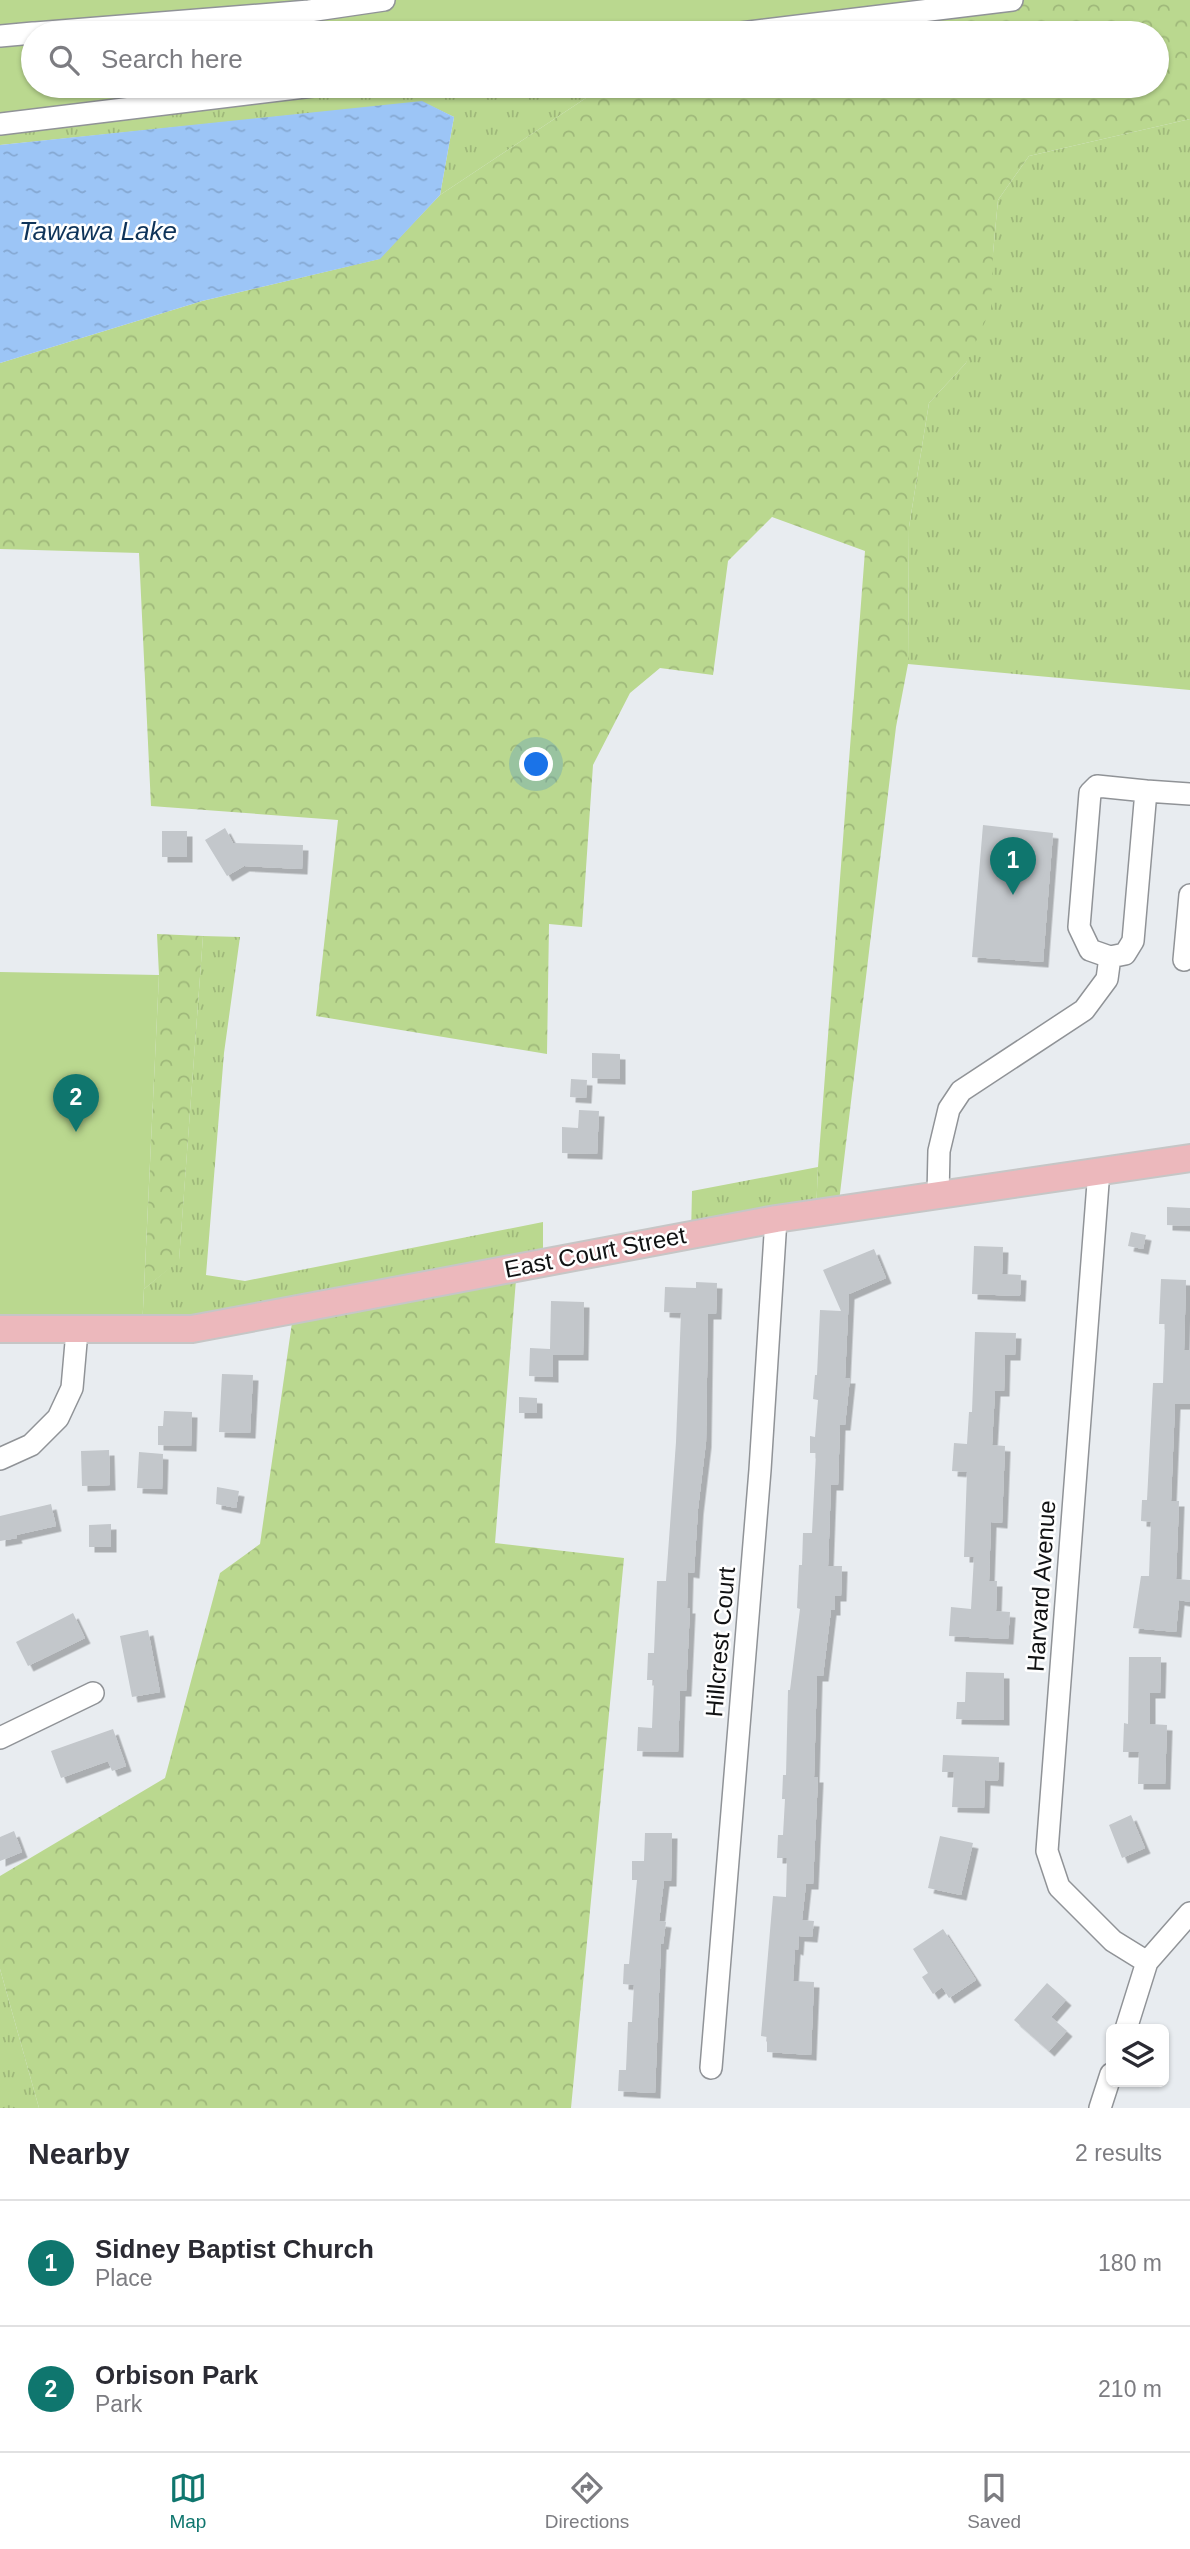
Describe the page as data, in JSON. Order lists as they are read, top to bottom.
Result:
{
  "streets": {
    "main road": ["East Court Street"],
    "street": ["Harvard Avenue", "Hillcrest Court"]
  },
  "crossings": [
    ["East Court Street", "Harvard Avenue"],
    ["East Court Street", "Hillcrest Court"]
  ],
  "water": ["Tawawa Lake"],
  "page": {
    "search": "Search here",
    "pins": ["1", "2"],
    "heading": ["Nearby", "2 results"],
    "list": [
      {
        "mark": "1",
        "name": "Sidney Baptist Church",
        "note": "Place",
        "value": "180 m"
      },
      {
        "mark": "2",
        "name": "Orbison Park",
        "note": "Park",
        "value": "210 m"
      }
    ],
    "nav": ["Map", "Directions", "Saved"]
  }
}
